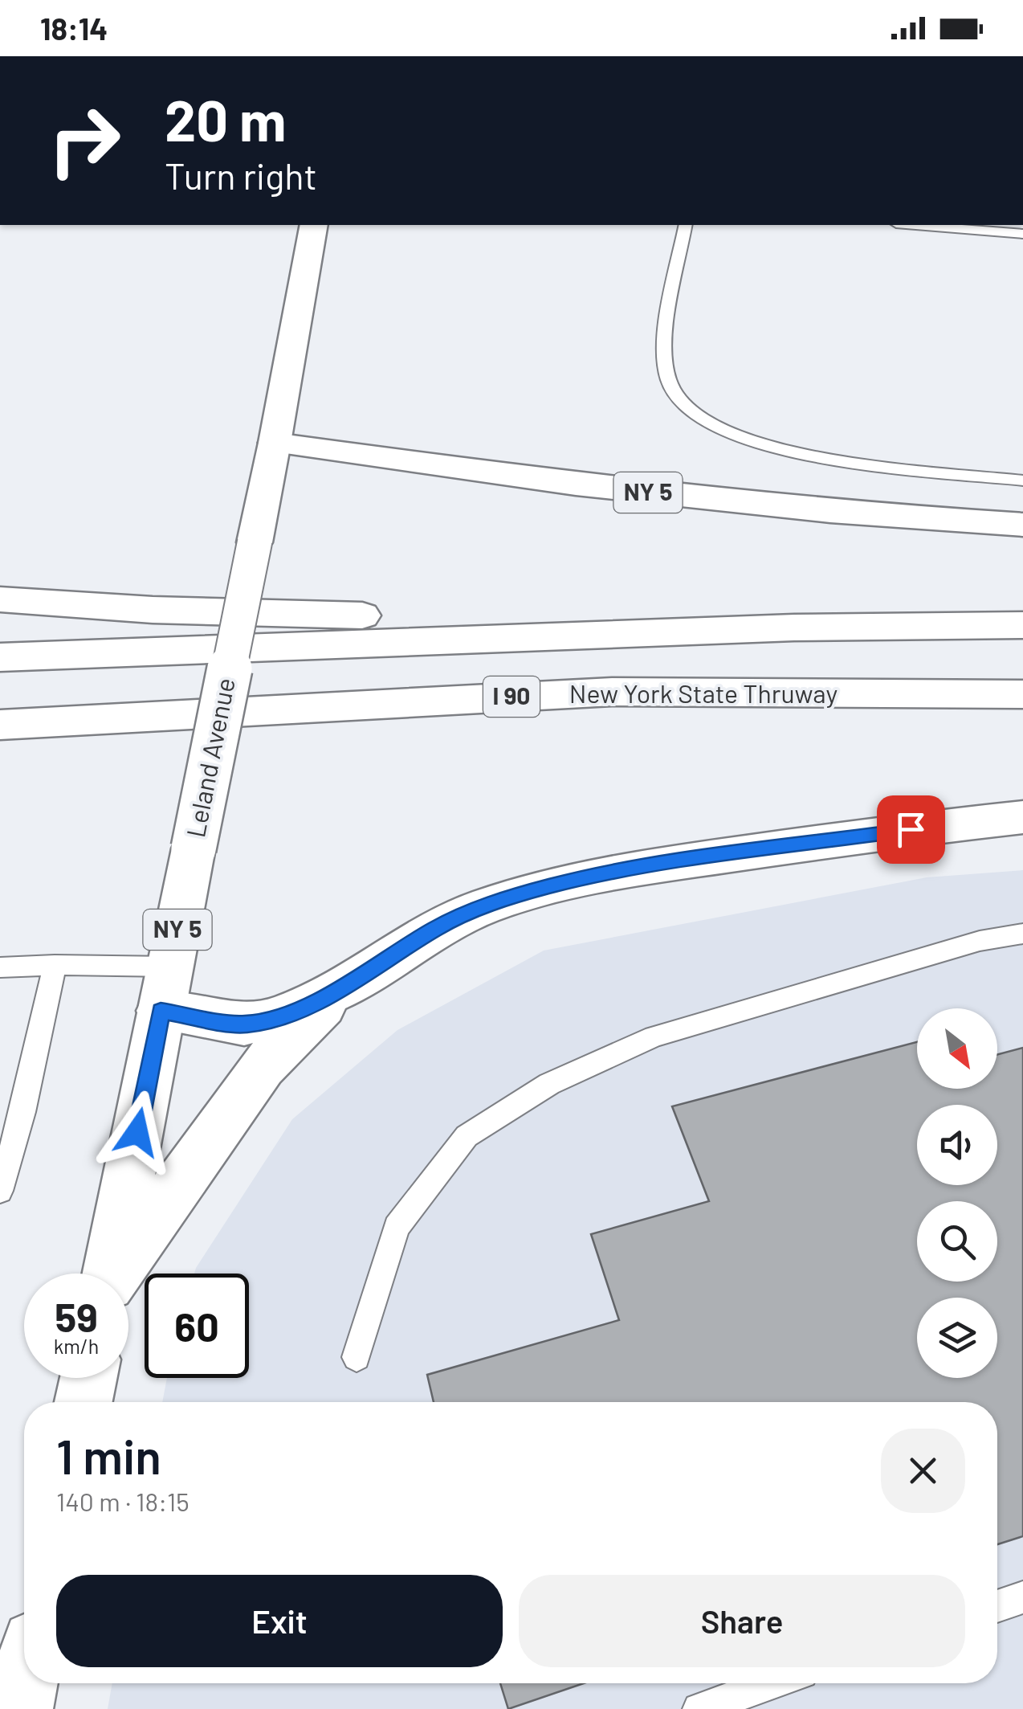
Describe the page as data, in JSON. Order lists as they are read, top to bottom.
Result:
{
  "streets": {
    "main road": [
      "NY 5",
      "New York State Thruway",
      "I 90",
      "Leland Avenue"
    ]
  },
  "crossings": [
    ["NY 5", "Leland Avenue"]
  ],
  "north": "bottom right",
  "page": {
    "status": "18:14",
    "turn": ["20 m", "Turn right"],
    "speed": "59 km/h",
    "limit": "60",
    "heading": ["1 min", "140 m · 18:15"],
    "buttons": ["Exit", "Share"]
  }
}
